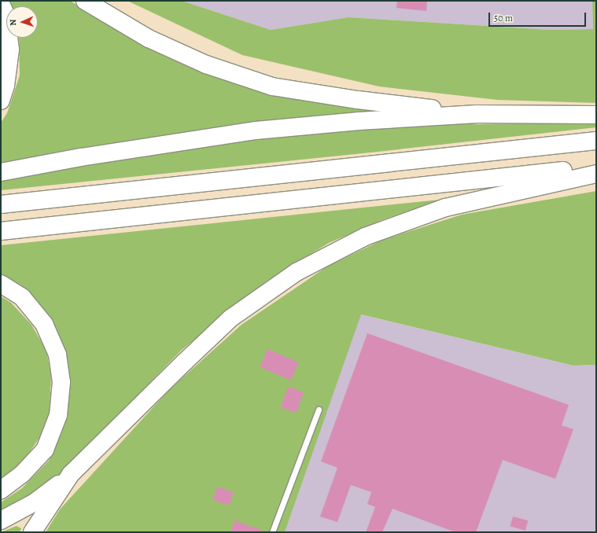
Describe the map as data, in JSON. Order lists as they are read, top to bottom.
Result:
{
  "scale_bar": "50 m",
  "north": "left"
}
